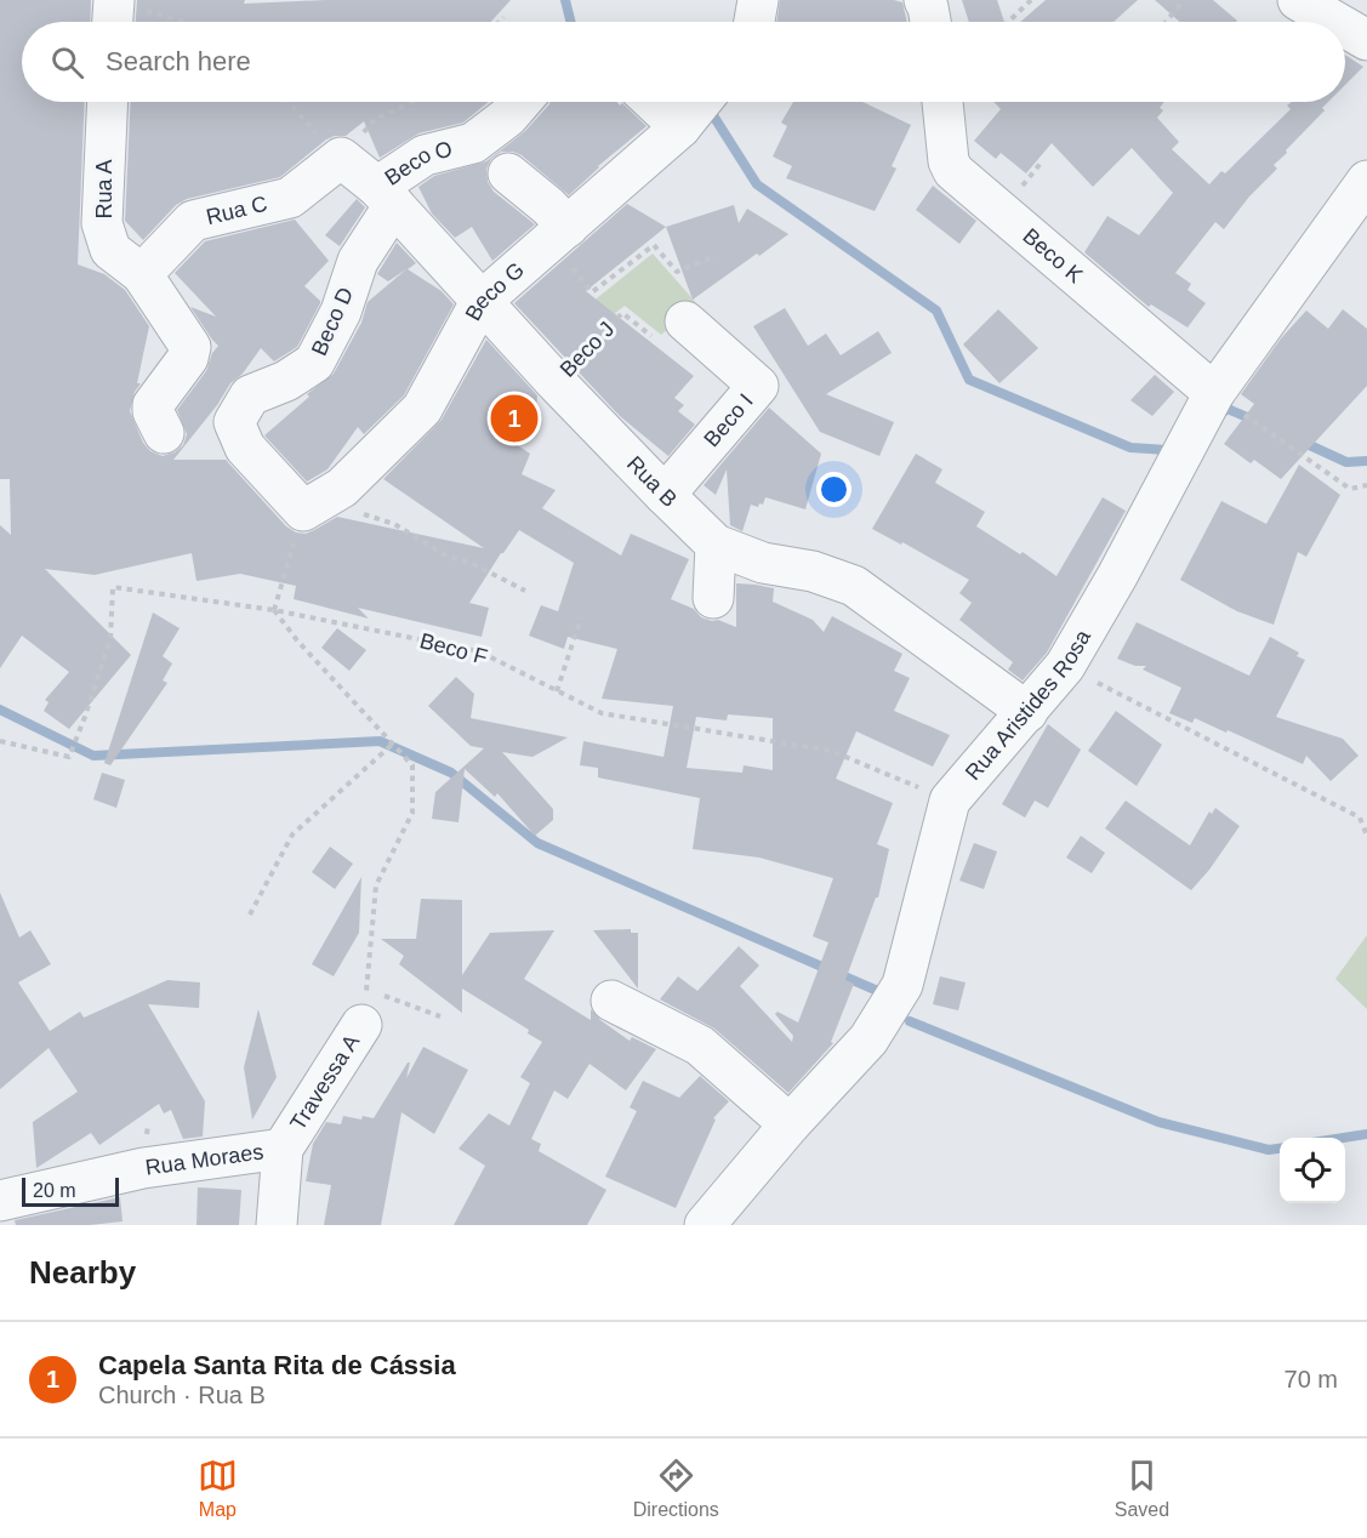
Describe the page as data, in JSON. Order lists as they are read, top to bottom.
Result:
{
  "streets": {
    "street": [
      "Beco O",
      "Rua A",
      "Rua C",
      "Beco K",
      "Beco G",
      "Beco D",
      "Beco I",
      "Rua B",
      "Rua Aristides Rosa",
      "Travessa A",
      "Rua Moraes"
    ],
    "path": ["Beco J", "Beco F"]
  },
  "crossings": [
    ["Beco O", "Beco D"],
    ["Beco O", "Rua B"],
    ["Rua A", "Rua C"],
    ["Rua C", "Rua B"],
    ["Beco K", "Rua Aristides Rosa"],
    ["Beco G", "Beco D"],
    ["Beco G", "Rua B"],
    ["Beco D", "Rua B"],
    ["Beco J", "Beco I"],
    ["Beco J", "Rua B"],
    ["Beco I", "Rua B"],
    ["Rua B", "Rua Aristides Rosa"],
    ["Beco F", "Rua Aristides Rosa"],
    ["Travessa A", "Rua Moraes"]
  ],
  "scale_bar": "20 m",
  "page": {
    "search": "Search here",
    "pins": "1",
    "scale": "20 m",
    "heading": "Nearby",
    "list": [
      {
        "mark": "1",
        "name": "Capela Santa Rita de Cássia",
        "note": "Church · Rua B",
        "value": "70 m"
      }
    ],
    "nav": ["Map", "Directions", "Saved"]
  }
}
